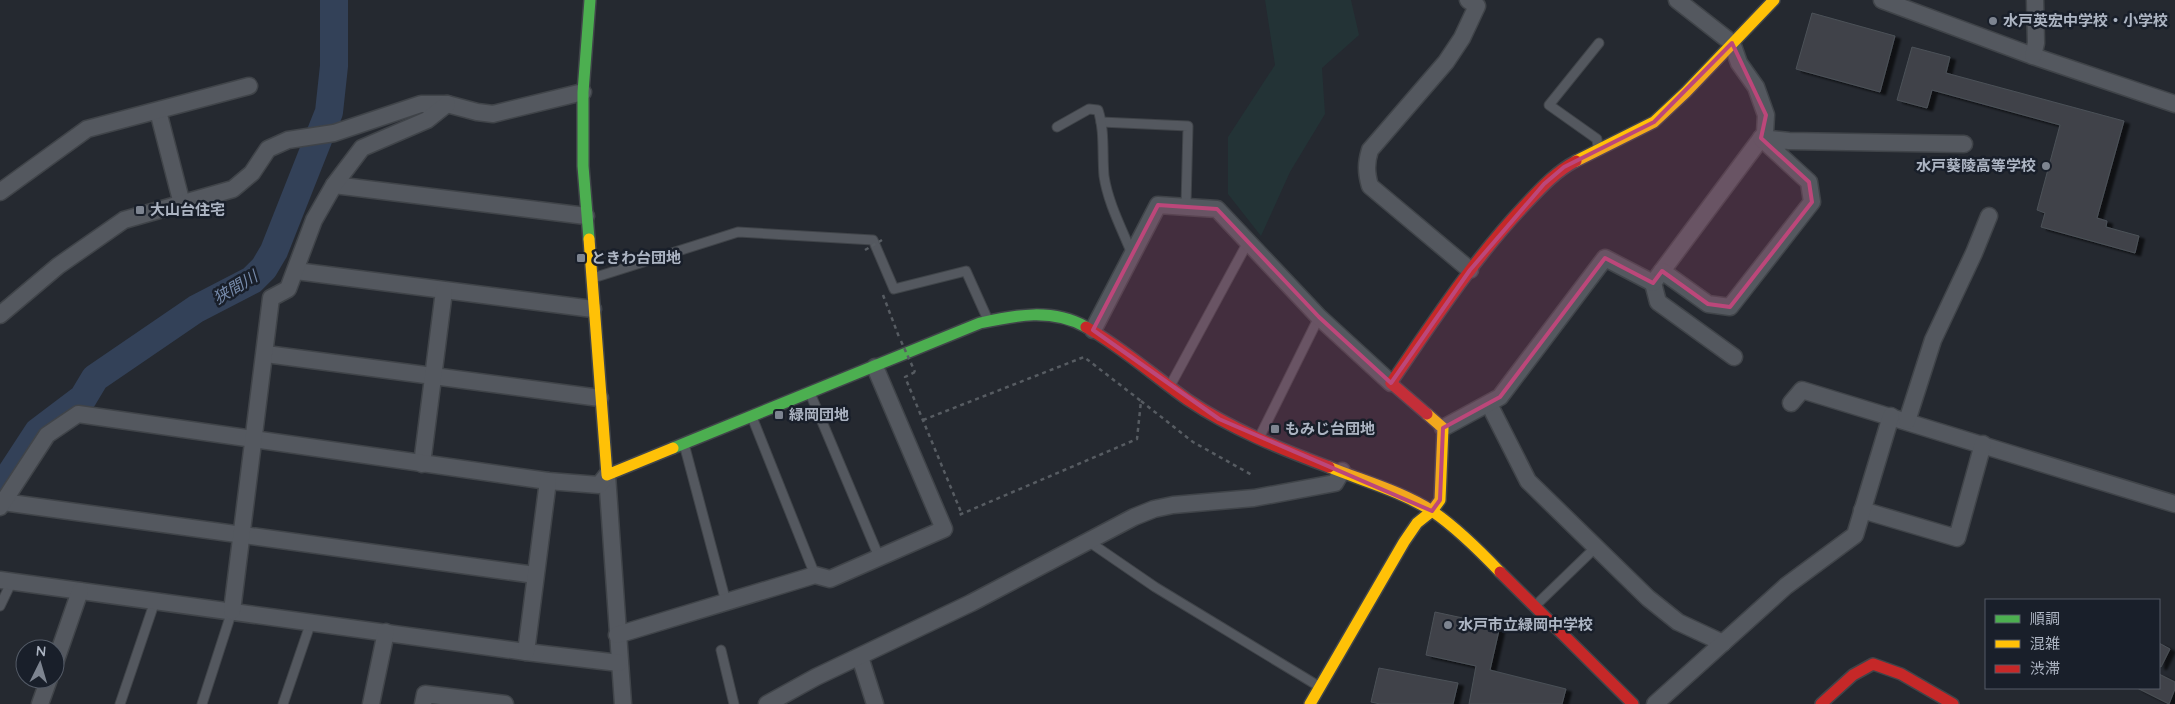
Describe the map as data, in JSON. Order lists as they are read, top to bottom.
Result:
{
  "water": ["狭間川"],
  "places": {
    "other": ["水戸英宏中学校・小学校", "水戸葵陵高等学校", "水戸市立緑岡中学校"],
    "transit": [
      "大山台住宅",
      "ときわ台団地",
      "緑岡団地",
      "もみじ台団地"
    ]
  },
  "legend": ["順調", "混雑", "渋滞"],
  "north": "top"
}
